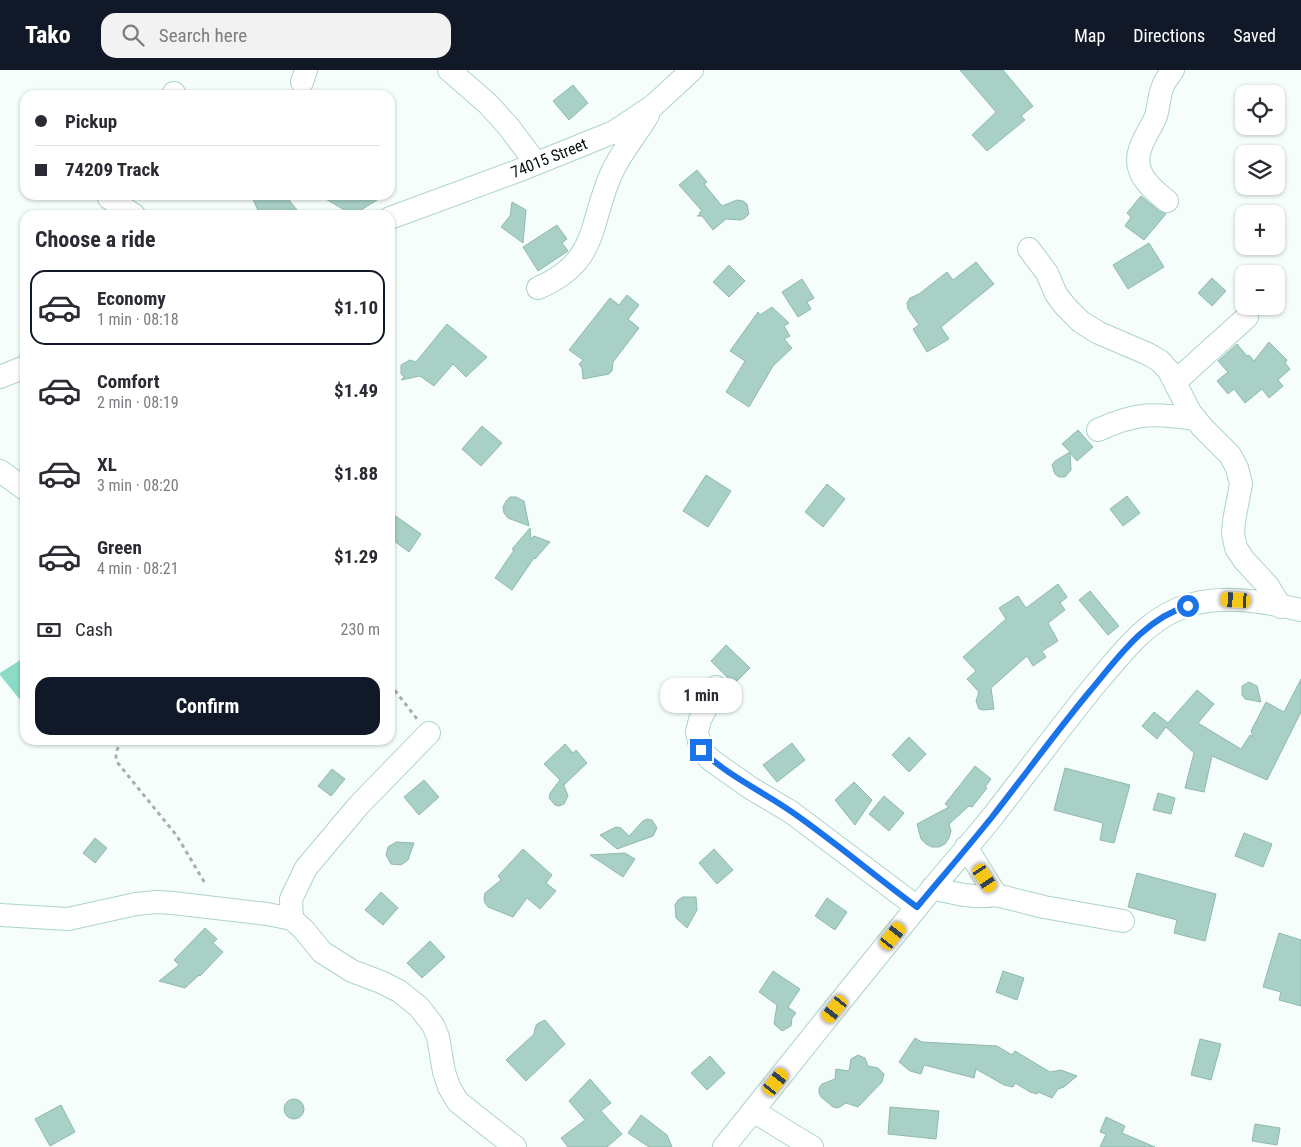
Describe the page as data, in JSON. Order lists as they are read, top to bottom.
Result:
{
  "streets": {
    "street": ["74015 Street"]
  },
  "page": {
    "header": "Tako",
    "search": "Search here",
    "nav": ["Map", "Directions", "Saved"],
    "map_buttons": ["+", "−"],
    "banner": ["Pickup", "74209 Track"],
    "heading": "Choose a ride",
    "list": [
      {
        "name": "Economy",
        "note": "1 min · 08:18",
        "value": "$1.10"
      },
      {
        "name": "Comfort",
        "note": "2 min · 08:19",
        "value": "$1.49"
      },
      {
        "name": "XL",
        "note": "3 min · 08:20",
        "value": "$1.88"
      },
      {
        "name": "Green",
        "note": "4 min · 08:21",
        "value": "$1.29"
      }
    ],
    "pay": ["Cash", "230 m"],
    "buttons": "Confirm",
    "bubble": "1 min"
  }
}
